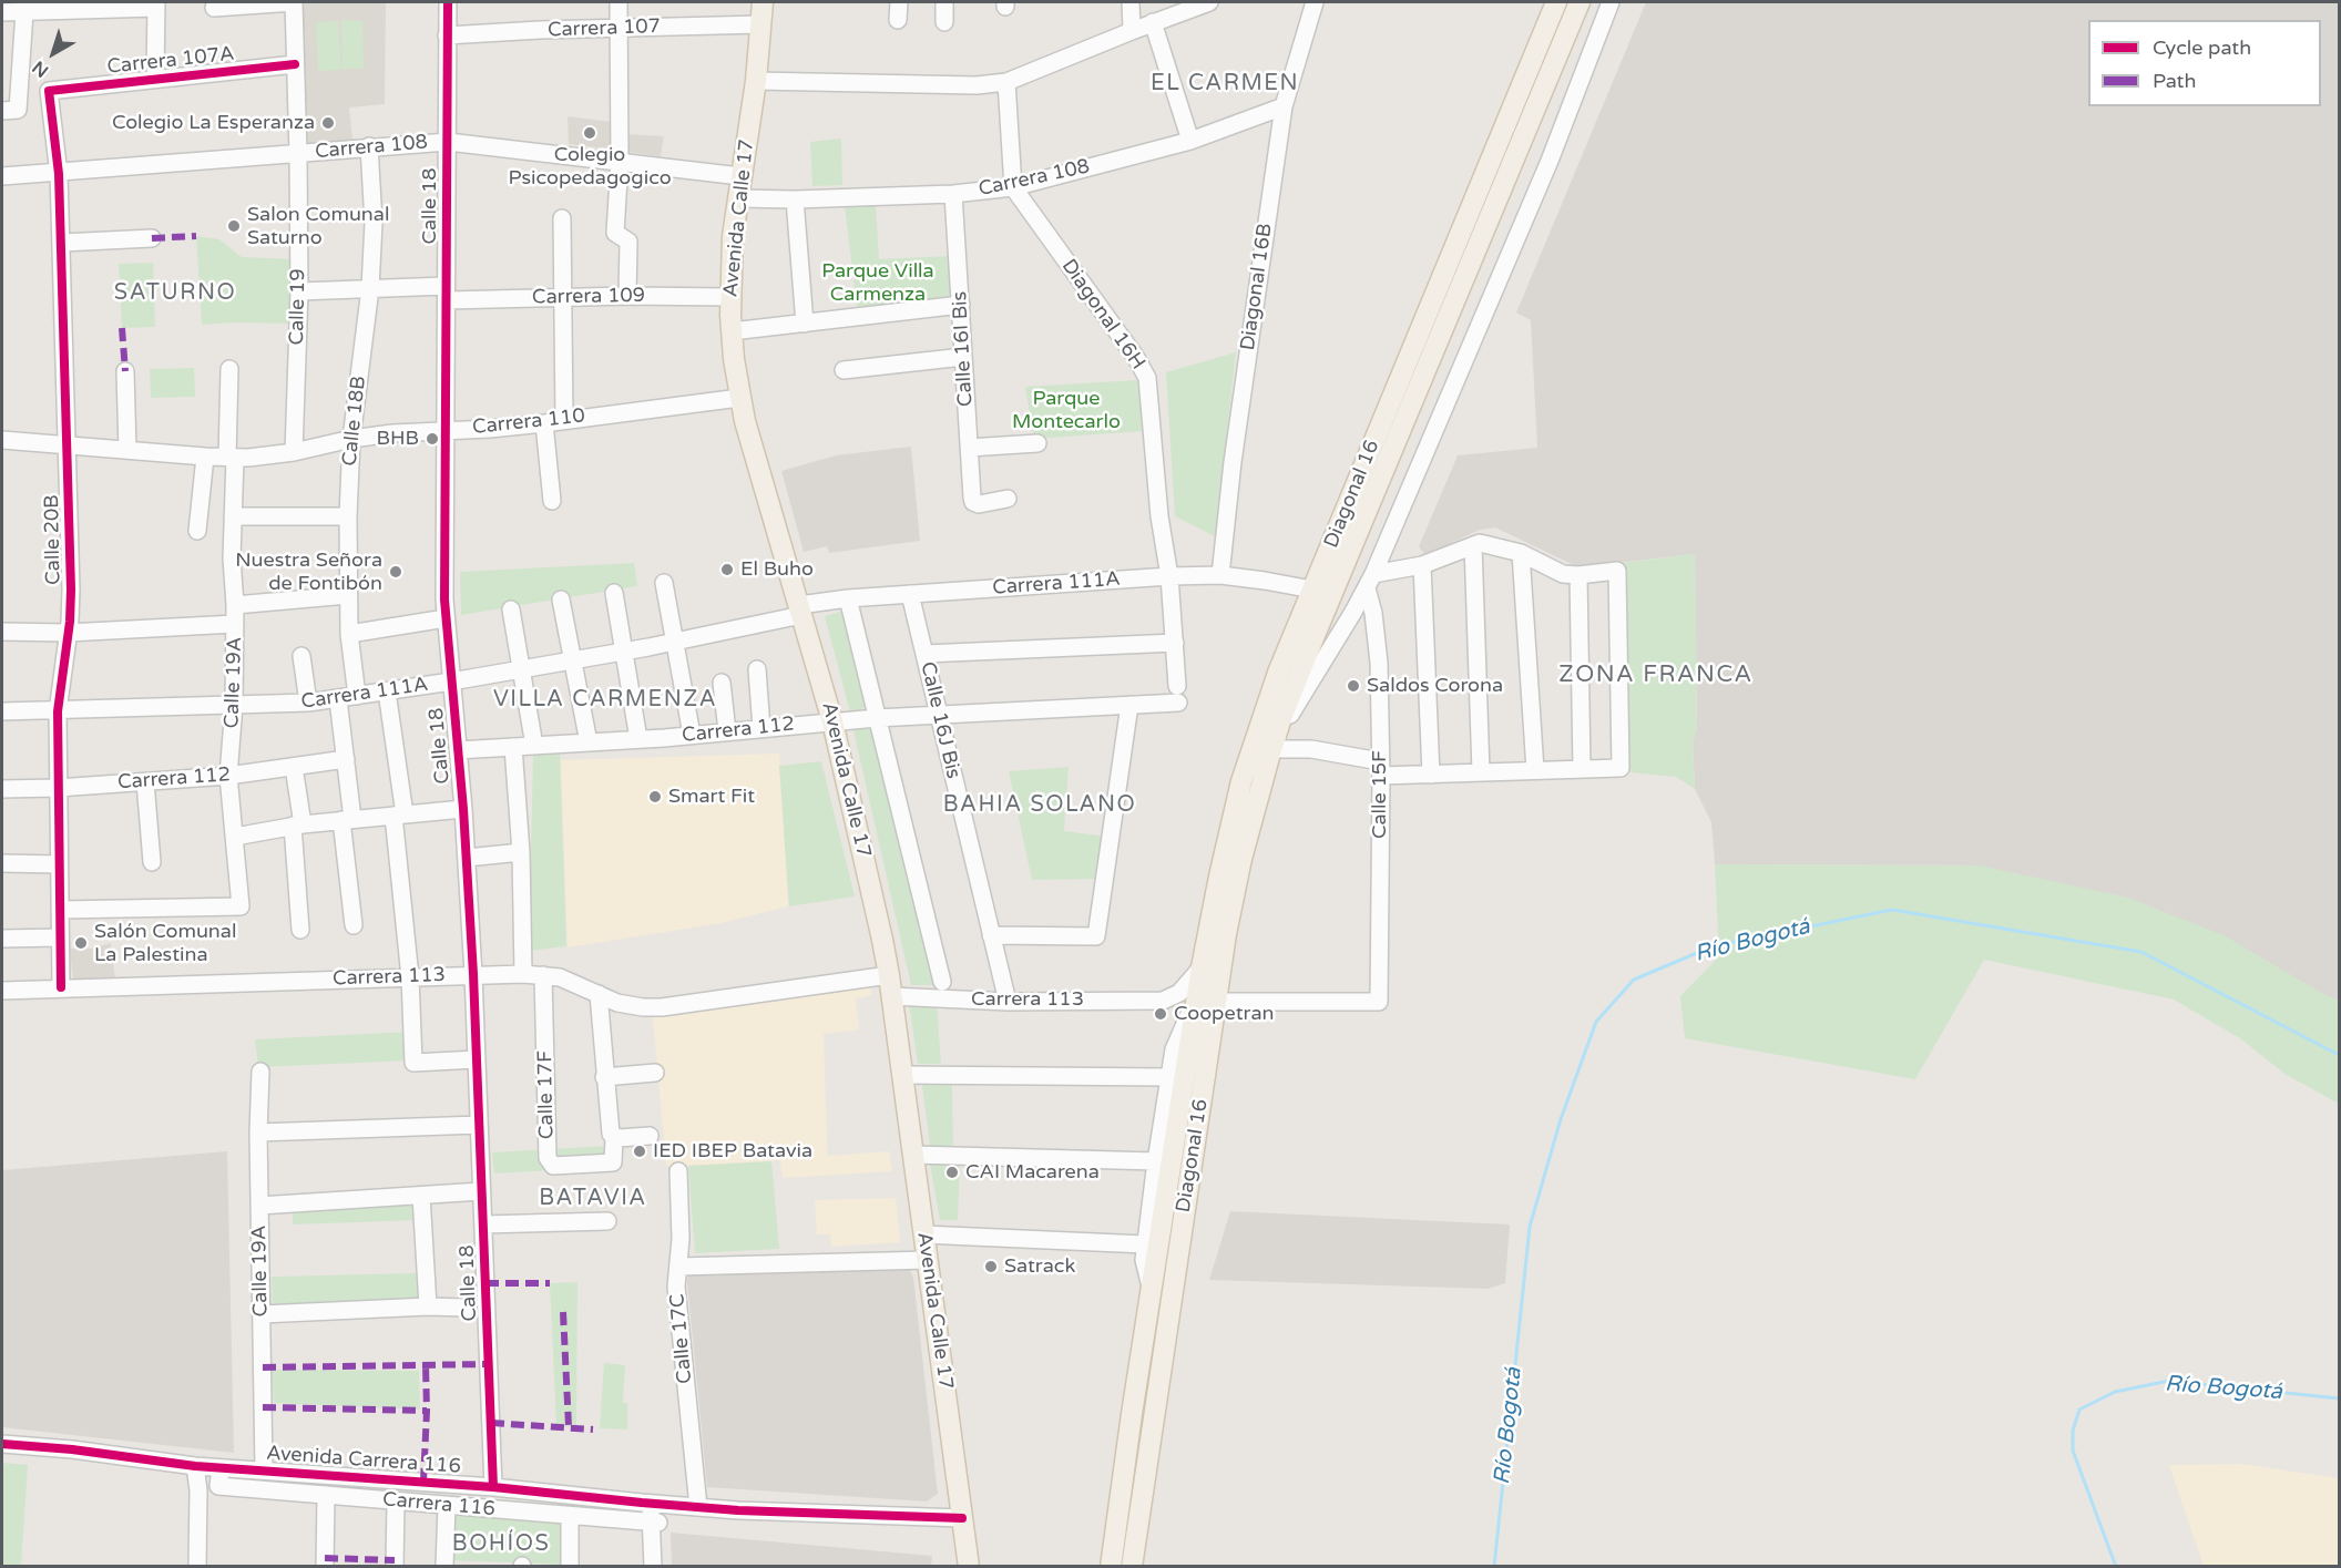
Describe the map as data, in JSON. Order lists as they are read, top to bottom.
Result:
{
  "streets": {
    "main road": ["Avenida Calle 17", "Diagonal 16"],
    "street": [
      "Carrera 107",
      "Carrera 107A",
      "Carrera 108",
      "Calle 18",
      "Diagonal 16B",
      "Carrera 109",
      "Calle 19",
      "Diagonal 16H",
      "Calle 16I Bis",
      "Calle 18B",
      "Carrera 110",
      "Calle 20B",
      "Carrera 111A",
      "Calle 19A",
      "Calle 16J Bis",
      "Carrera 112",
      "Calle 15F",
      "Carrera 113",
      "Calle 17F",
      "Calle 17C",
      "Avenida Carrera 116",
      "Carrera 116"
    ]
  },
  "crossings": [
    ["Carrera 107", "Calle 18"],
    ["Carrera 107", "Avenida Calle 17"],
    ["Carrera 107A", "Calle 19"],
    ["Carrera 107A", "Calle 20B"],
    ["Carrera 108", "Calle 18"],
    ["Carrera 108", "Avenida Calle 17"],
    ["Carrera 108", "Diagonal 16B"],
    ["Carrera 108", "Calle 19"],
    ["Carrera 108", "Diagonal 16H"],
    ["Carrera 108", "Calle 16I Bis"],
    ["Carrera 108", "Calle 18B"],
    ["Carrera 108", "Calle 20B"],
    ["Calle 18", "Carrera 109"],
    ["Calle 18", "Carrera 110"],
    ["Calle 18", "Carrera 111A"],
    ["Calle 18", "Carrera 112"],
    ["Calle 18", "Carrera 113"],
    ["Calle 18", "Avenida Carrera 116"],
    ["Avenida Calle 17", "Carrera 109"],
    ["Avenida Calle 17", "Carrera 110"],
    ["Avenida Calle 17", "Carrera 111A"],
    ["Avenida Calle 17", "Carrera 112"],
    ["Avenida Calle 17", "Carrera 113"],
    ["Avenida Calle 17", "Avenida Carrera 116"],
    ["Diagonal 16B", "Carrera 111A"],
    ["Carrera 109", "Calle 19"],
    ["Carrera 109", "Calle 18B"],
    ["Calle 19", "Carrera 110"],
    ["Diagonal 16H", "Carrera 111A"],
    ["Diagonal 16H", "Carrera 112"],
    ["Calle 18B", "Carrera 110"],
    ["Calle 18B", "Carrera 111A"],
    ["Carrera 110", "Calle 20B"],
    ["Carrera 110", "Calle 19A"],
    ["Diagonal 16", "Carrera 111A"],
    ["Diagonal 16", "Calle 15F"],
    ["Calle 20B", "Carrera 111A"],
    ["Calle 20B", "Calle 19A"],
    ["Calle 20B", "Carrera 112"],
    ["Calle 20B", "Carrera 113"],
    ["Carrera 111A", "Calle 19A"],
    ["Carrera 111A", "Calle 16J Bis"],
    ["Calle 19A", "Carrera 112"],
    ["Calle 19A", "Avenida Carrera 116"],
    ["Calle 16J Bis", "Carrera 112"],
    ["Calle 16J Bis", "Carrera 113"],
    ["Carrera 113", "Calle 17F"],
    ["Calle 17C", "Avenida Carrera 116"],
    ["Avenida Carrera 116", "Carrera 116"]
  ],
  "districts": [
    "EL CARMEN",
    "SATURNO",
    "ZONA FRANCA",
    "VILLA CARMENZA",
    "BAHIA SOLANO",
    "BATAVIA",
    "BOHÍOS"
  ],
  "water": ["Río Bogotá"],
  "parks": ["Parque Villa Carmenza", "Parque Montecarlo"],
  "places": [
    "Colegio La Esperanza",
    "Colegio Psicopedagogico",
    "Salon Comunal Saturno",
    "BHB",
    "El Buho",
    "Nuestra Señora de Fontibón",
    "Saldos Corona",
    "Smart Fit",
    "Salón Comunal La Palestina",
    "Coopetran",
    "IED IBEP Batavia",
    "CAI Macarena",
    "Satrack"
  ],
  "legend": ["Cycle path", "Path"],
  "north": "bottom left"
}
